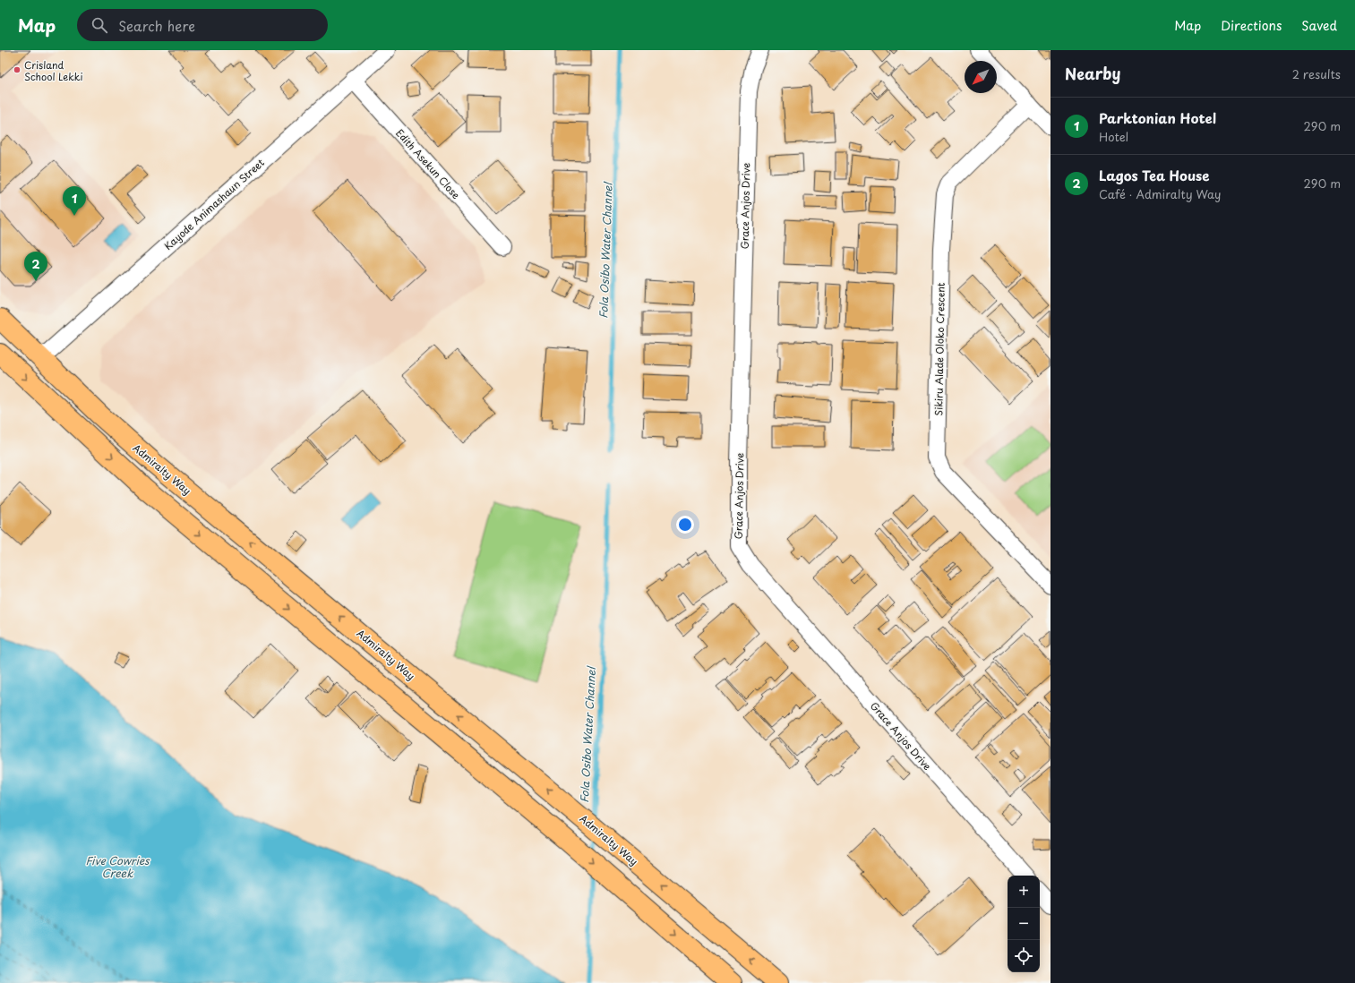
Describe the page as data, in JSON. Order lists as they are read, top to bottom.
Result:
{
  "streets": {
    "main road": ["Admiralty Way"],
    "street": [
      "Edith Asekun Close",
      "Kayode Animashaun Street",
      "Grace Anjos Drive",
      "Sikiru Alade Oloko Crescent"
    ]
  },
  "crossings": [
    ["Edith Asekun Close", "Kayode Animashaun Street"],
    ["Kayode Animashaun Street", "Admiralty Way"]
  ],
  "water": ["Fola Osibo Water Channel", "Five Cowries Creek"],
  "places": ["Crisland School Lekki"],
  "north": "bottom left",
  "page": {
    "header": "Map",
    "search": "Search here",
    "nav": ["Map", "Directions", "Saved"],
    "heading": ["Nearby", "2 results"],
    "list": [
      {
        "mark": "1",
        "name": "Parktonian Hotel",
        "note": "Hotel",
        "value": "290 m"
      },
      {
        "mark": "2",
        "name": "Lagos Tea House",
        "note": "Café · Admiralty Way",
        "value": "290 m"
      }
    ],
    "pins": ["1", "2"],
    "map_buttons": ["+", "−"]
  }
}
